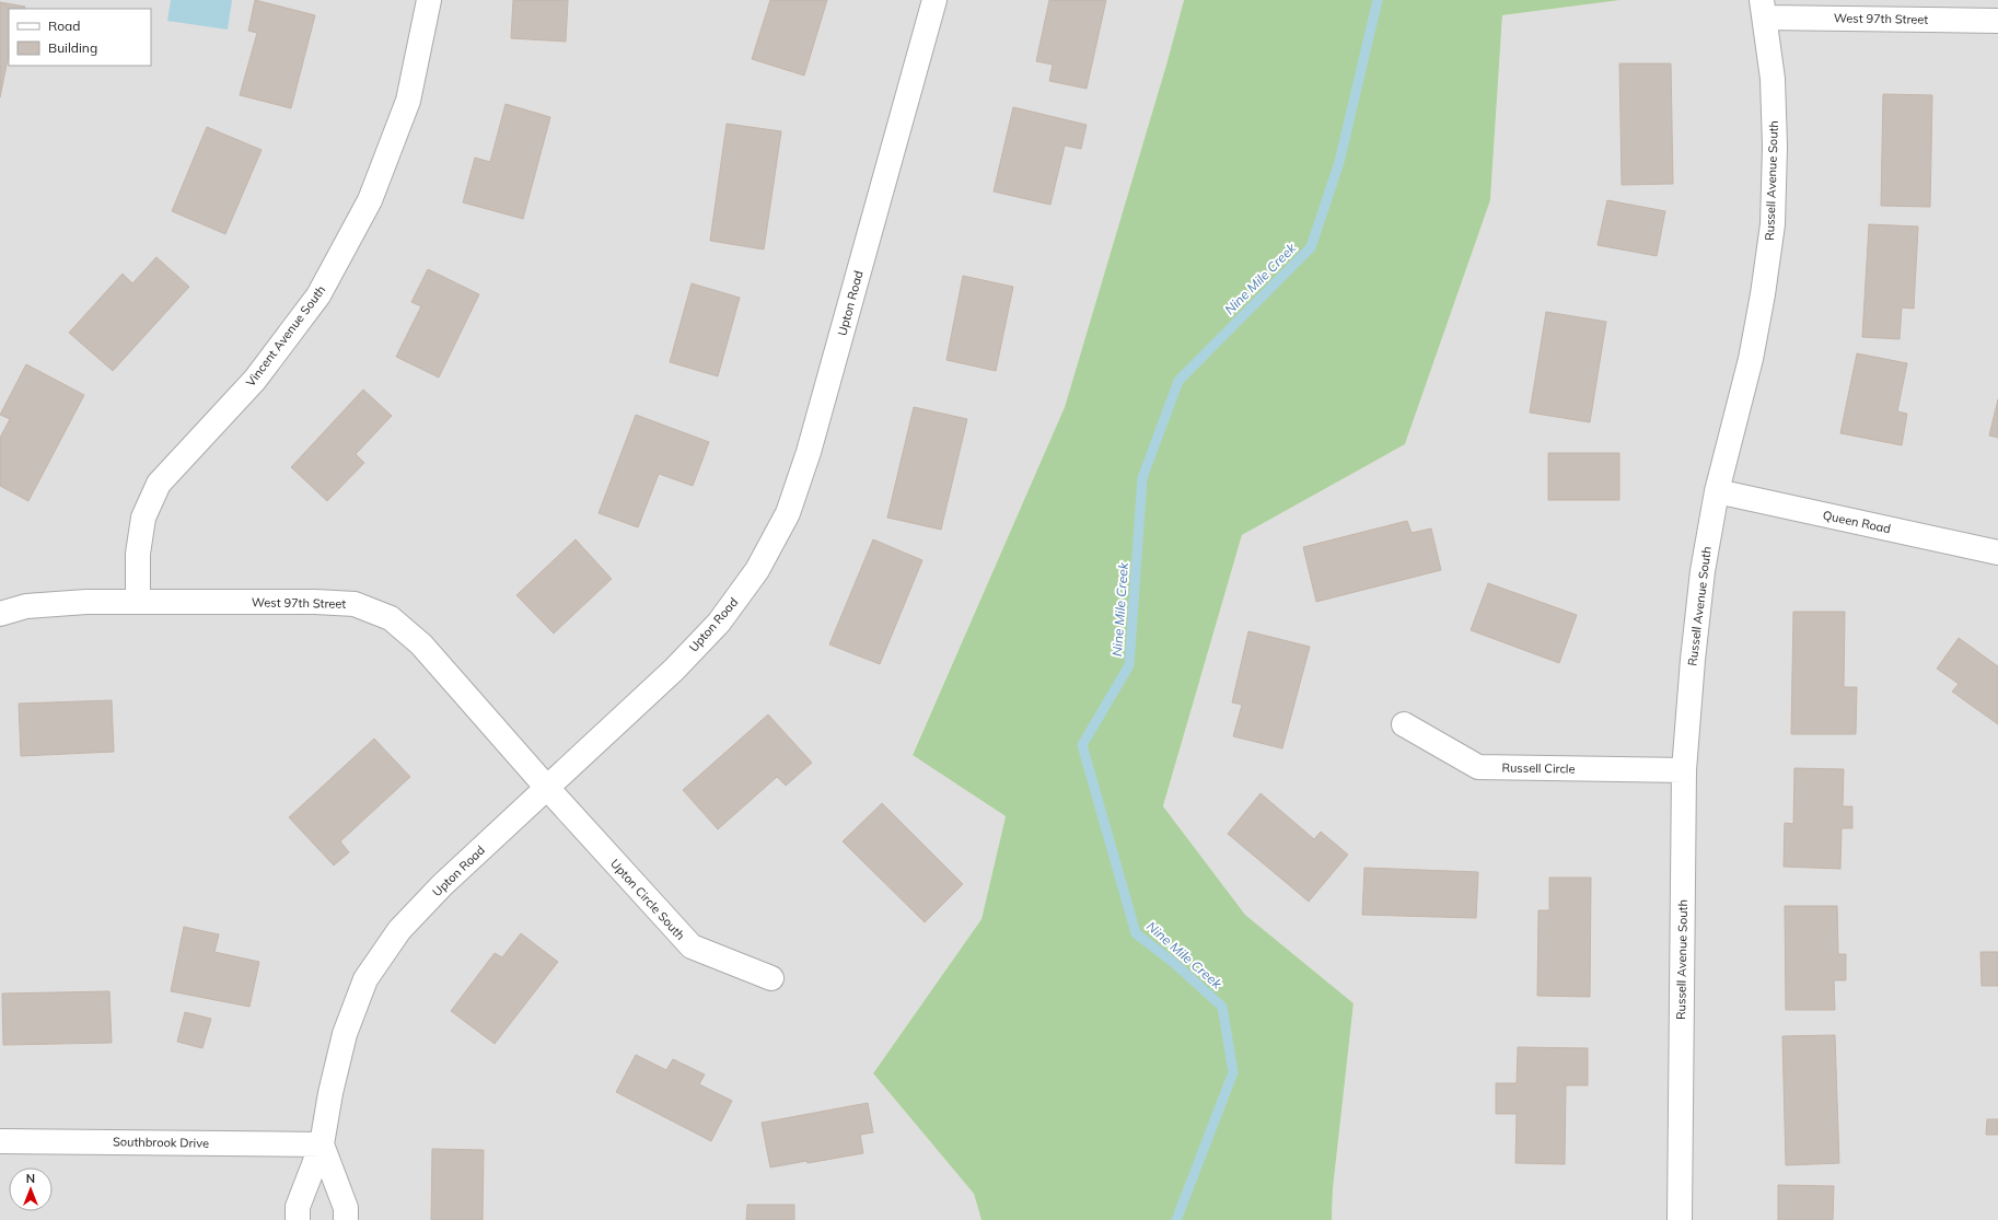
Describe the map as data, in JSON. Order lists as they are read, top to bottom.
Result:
{
  "streets": {
    "street": [
      "West 97th Street",
      "Russell Avenue South",
      "Upton Road",
      "Vincent Avenue South",
      "Queen Road",
      "Russell Circle",
      "Upton Circle South",
      "Southbrook Drive"
    ]
  },
  "crossings": [
    ["West 97th Street", "Russell Avenue South"],
    ["West 97th Street", "Upton Road"],
    ["West 97th Street", "Vincent Avenue South"],
    ["West 97th Street", "Upton Circle South"],
    ["Russell Avenue South", "Queen Road"],
    ["Russell Avenue South", "Russell Circle"],
    ["Upton Road", "Upton Circle South"],
    ["Upton Road", "Southbrook Drive"]
  ],
  "water": ["Nine Mile Creek"],
  "legend": ["Road", "Building"],
  "north": "top"
}
